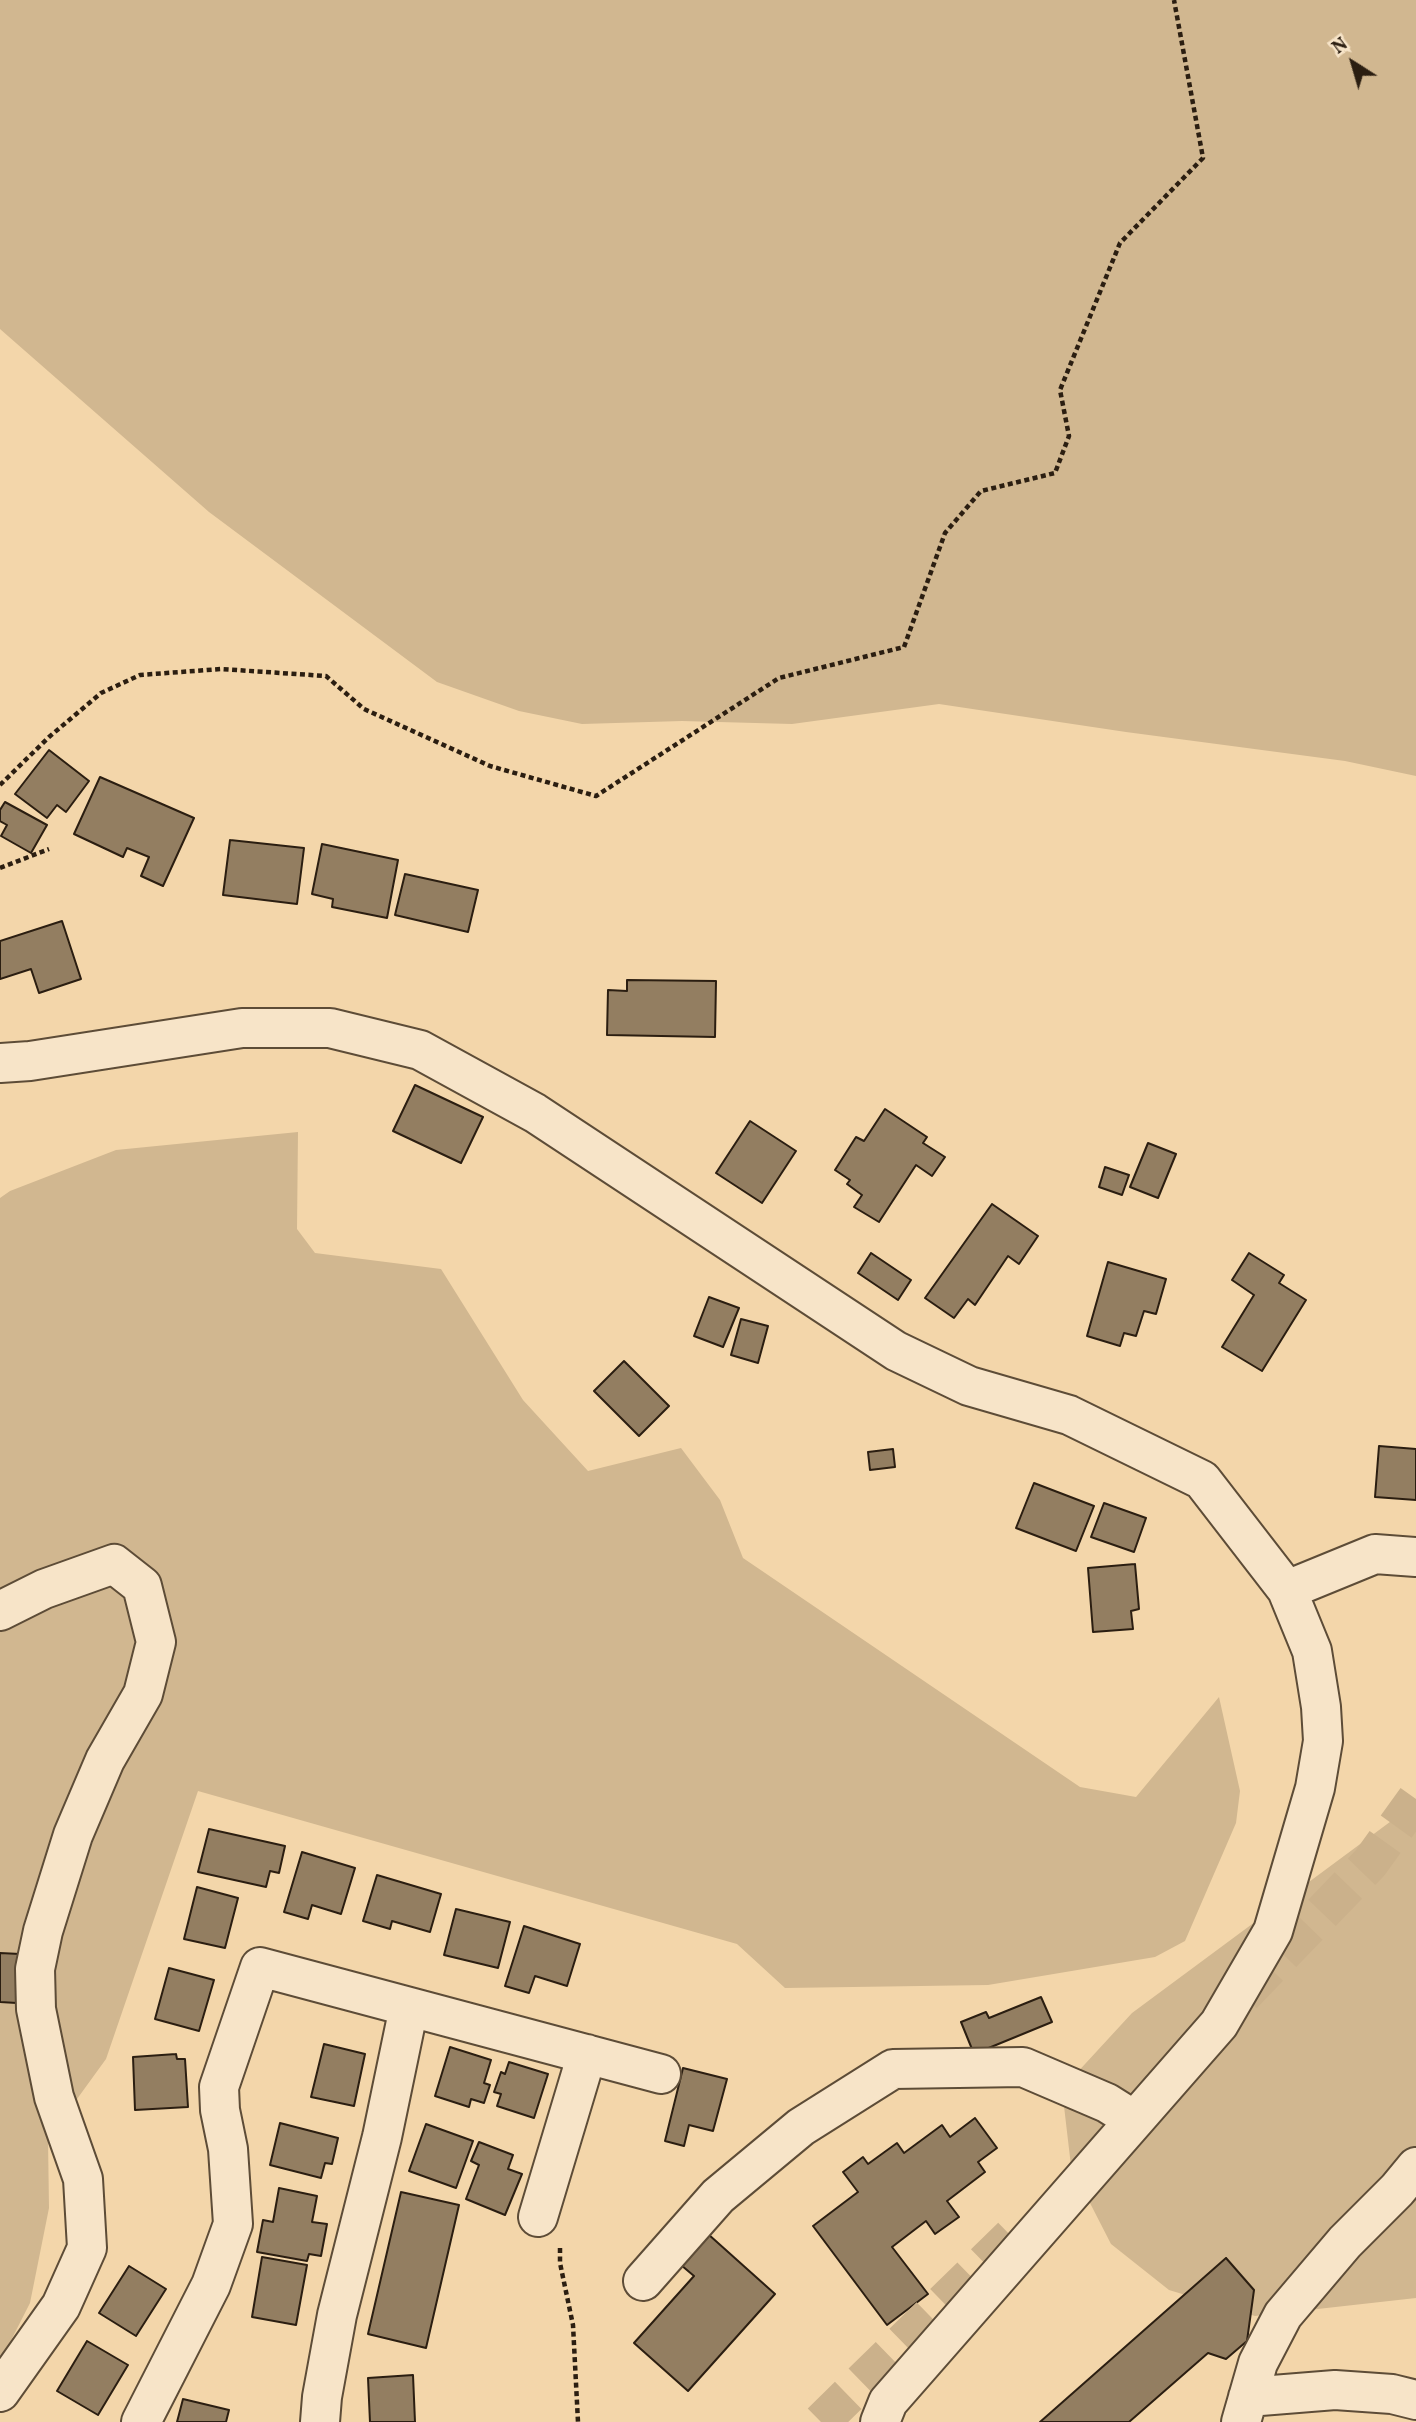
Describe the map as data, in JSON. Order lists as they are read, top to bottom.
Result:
{
  "north": "top left"
}
